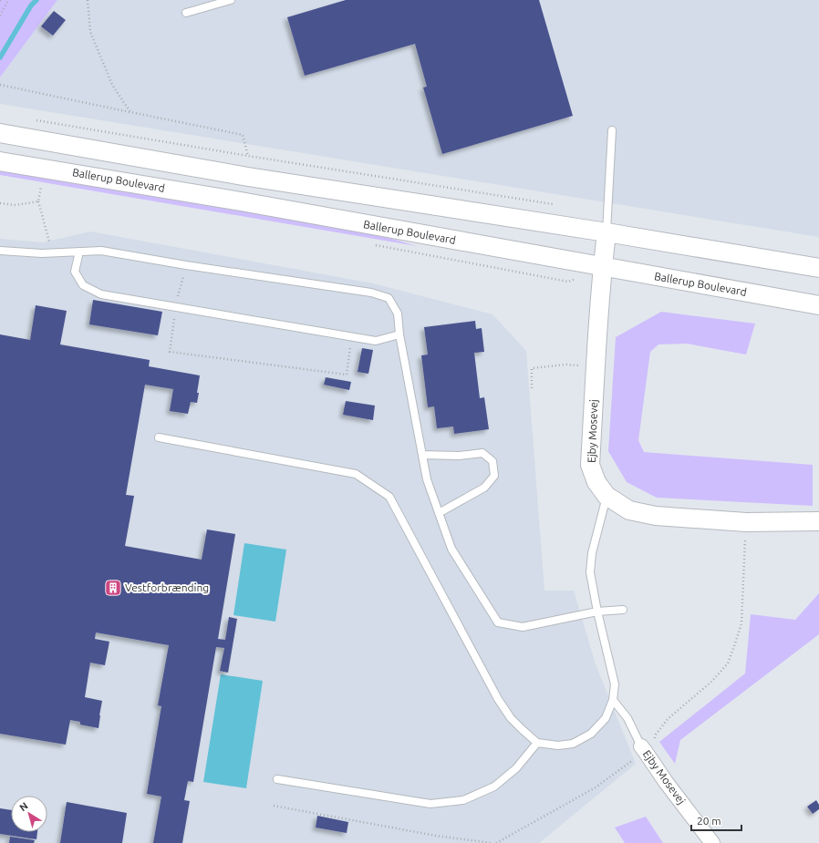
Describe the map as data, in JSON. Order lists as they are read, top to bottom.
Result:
{
  "streets": {
    "street": ["Ballerup Boulevard", "Ejby Mosevej"]
  },
  "crossings": [
    ["Ballerup Boulevard", "Ejby Mosevej"]
  ],
  "places": {
    "building": ["Vestforbrænding"]
  },
  "scale_bar": "20 m",
  "north": "top left"
}
